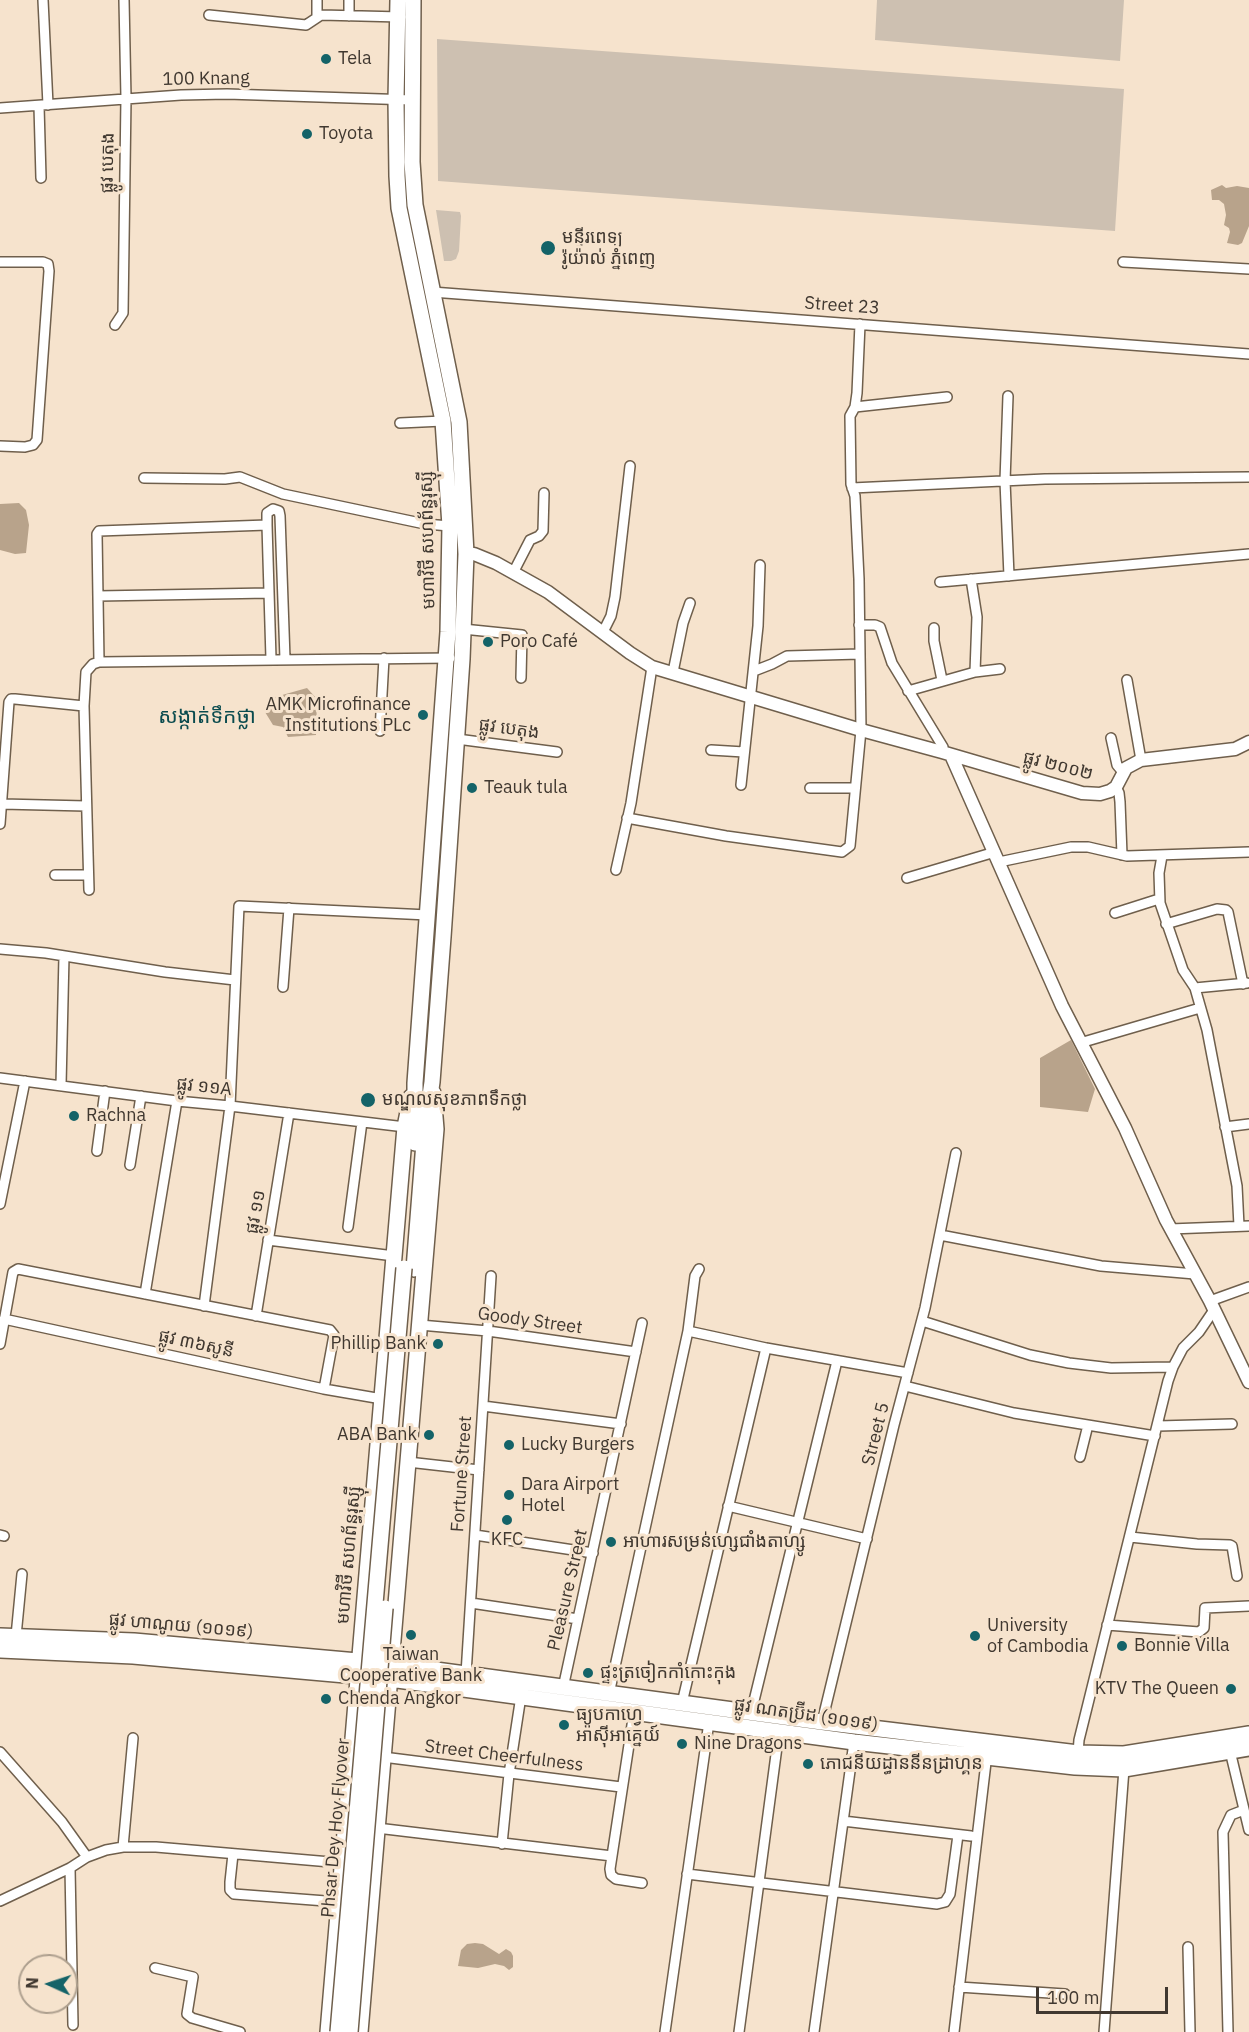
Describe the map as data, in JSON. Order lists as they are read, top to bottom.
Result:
{
  "streets": {
    "main road": [
      "មហាវិថី សហព័ន្ធរុស្ស៊ី",
      "ផ្លូវ ហាណូយ (១០១៩)",
      "ផ្លូវ ណតប្រ៊ីដ (១០១៩)",
      "Phsar Dey Hoy Flyover"
    ],
    "street": [
      "100 Knang",
      "ផ្លូវ បេតុង",
      "Street 23",
      "ផ្លូវ ២០០២",
      "ផ្លូវ ១១A",
      "ផ្លូវ ១១",
      "Goody Street",
      "ផ្លូវ ៣៦សូនី",
      "Street 5",
      "Fortune Street",
      "Pleasure Street",
      "Street Cheerfulness"
    ]
  },
  "crossings": [
    ["100 Knang", "ផ្លូវ បេតុង"],
    ["100 Knang", "មហាវិថី សហព័ន្ធរុស្ស៊ី"],
    ["ផ្លូវ បេតុង", "មហាវិថី សហព័ន្ធរុស្ស៊ី"],
    ["Street 23", "មហាវិថី សហព័ន្ធរុស្ស៊ី"],
    ["មហាវិថី សហព័ន្ធរុស្ស៊ី", "ផ្លូវ ២០០២"],
    ["មហាវិថី សហព័ន្ធរុស្ស៊ី", "ផ្លូវ ១១A"],
    ["មហាវិថី សហព័ន្ធរុស្ស៊ី", "Goody Street"],
    ["មហាវិថី សហព័ន្ធរុស្ស៊ី", "ផ្លូវ ៣៦សូនី"],
    ["មហាវិថី សហព័ន្ធរុស្ស៊ី", "ផ្លូវ ហាណូយ (១០១៩)"],
    ["មហាវិថី សហព័ន្ធរុស្ស៊ី", "ផ្លូវ ណតប្រ៊ីដ (១០១៩)"],
    ["មហាវិថី សហព័ន្ធរុស្ស៊ី", "Street Cheerfulness"],
    ["មហាវិថី សហព័ន្ធរុស្ស៊ី", "Phsar Dey Hoy Flyover"],
    ["ផ្លូវ ១១A", "ផ្លូវ ១១"],
    ["Goody Street", "Fortune Street"],
    ["Goody Street", "Pleasure Street"],
    ["Street 5", "ផ្លូវ ណតប្រ៊ីដ (១០១៩)"],
    ["Fortune Street", "ផ្លូវ ណតប្រ៊ីដ (១០១៩)"],
    ["Pleasure Street", "ផ្លូវ ណតប្រ៊ីដ (១០១៩)"],
    ["ផ្លូវ ហាណូយ (១០១៩)", "ផ្លូវ ណតប្រ៊ីដ (១០១៩)"]
  ],
  "districts": ["សង្កាត់ទឹកថ្លា"],
  "places": [
    "Tela",
    "Toyota",
    "មន្ទីរពេទ្យ រ៉ូយ៉ាល់ ភ្នំពេញ",
    "Poro Café",
    "AMK Microfinance Institutions PLc",
    "Teauk tula",
    "មណ្ឌលសុខភាពទឹកថ្លា",
    "Rachna",
    "Phillip Bank",
    "ABA Bank",
    "Lucky Burgers",
    "Dara Airport Hotel",
    "KFC",
    "អាហារសម្រន់ហ្សេជាំងតាហ្សូ",
    "Taiwan Cooperative Bank",
    "University of Cambodia",
    "Bonnie Villa",
    "ផ្ទះត្រចៀកកាំកោះកុង",
    "KTV The Queen",
    "Chenda Angkor",
    "ធ្យូបកាហ្វេ អាស៊ីអាគ្នេយ៍",
    "Nine Dragons",
    "ភោជនីយដ្ធាននីនដ្រាហ្គន"
  ],
  "scale_bar": "100 m",
  "north": "left"
}
